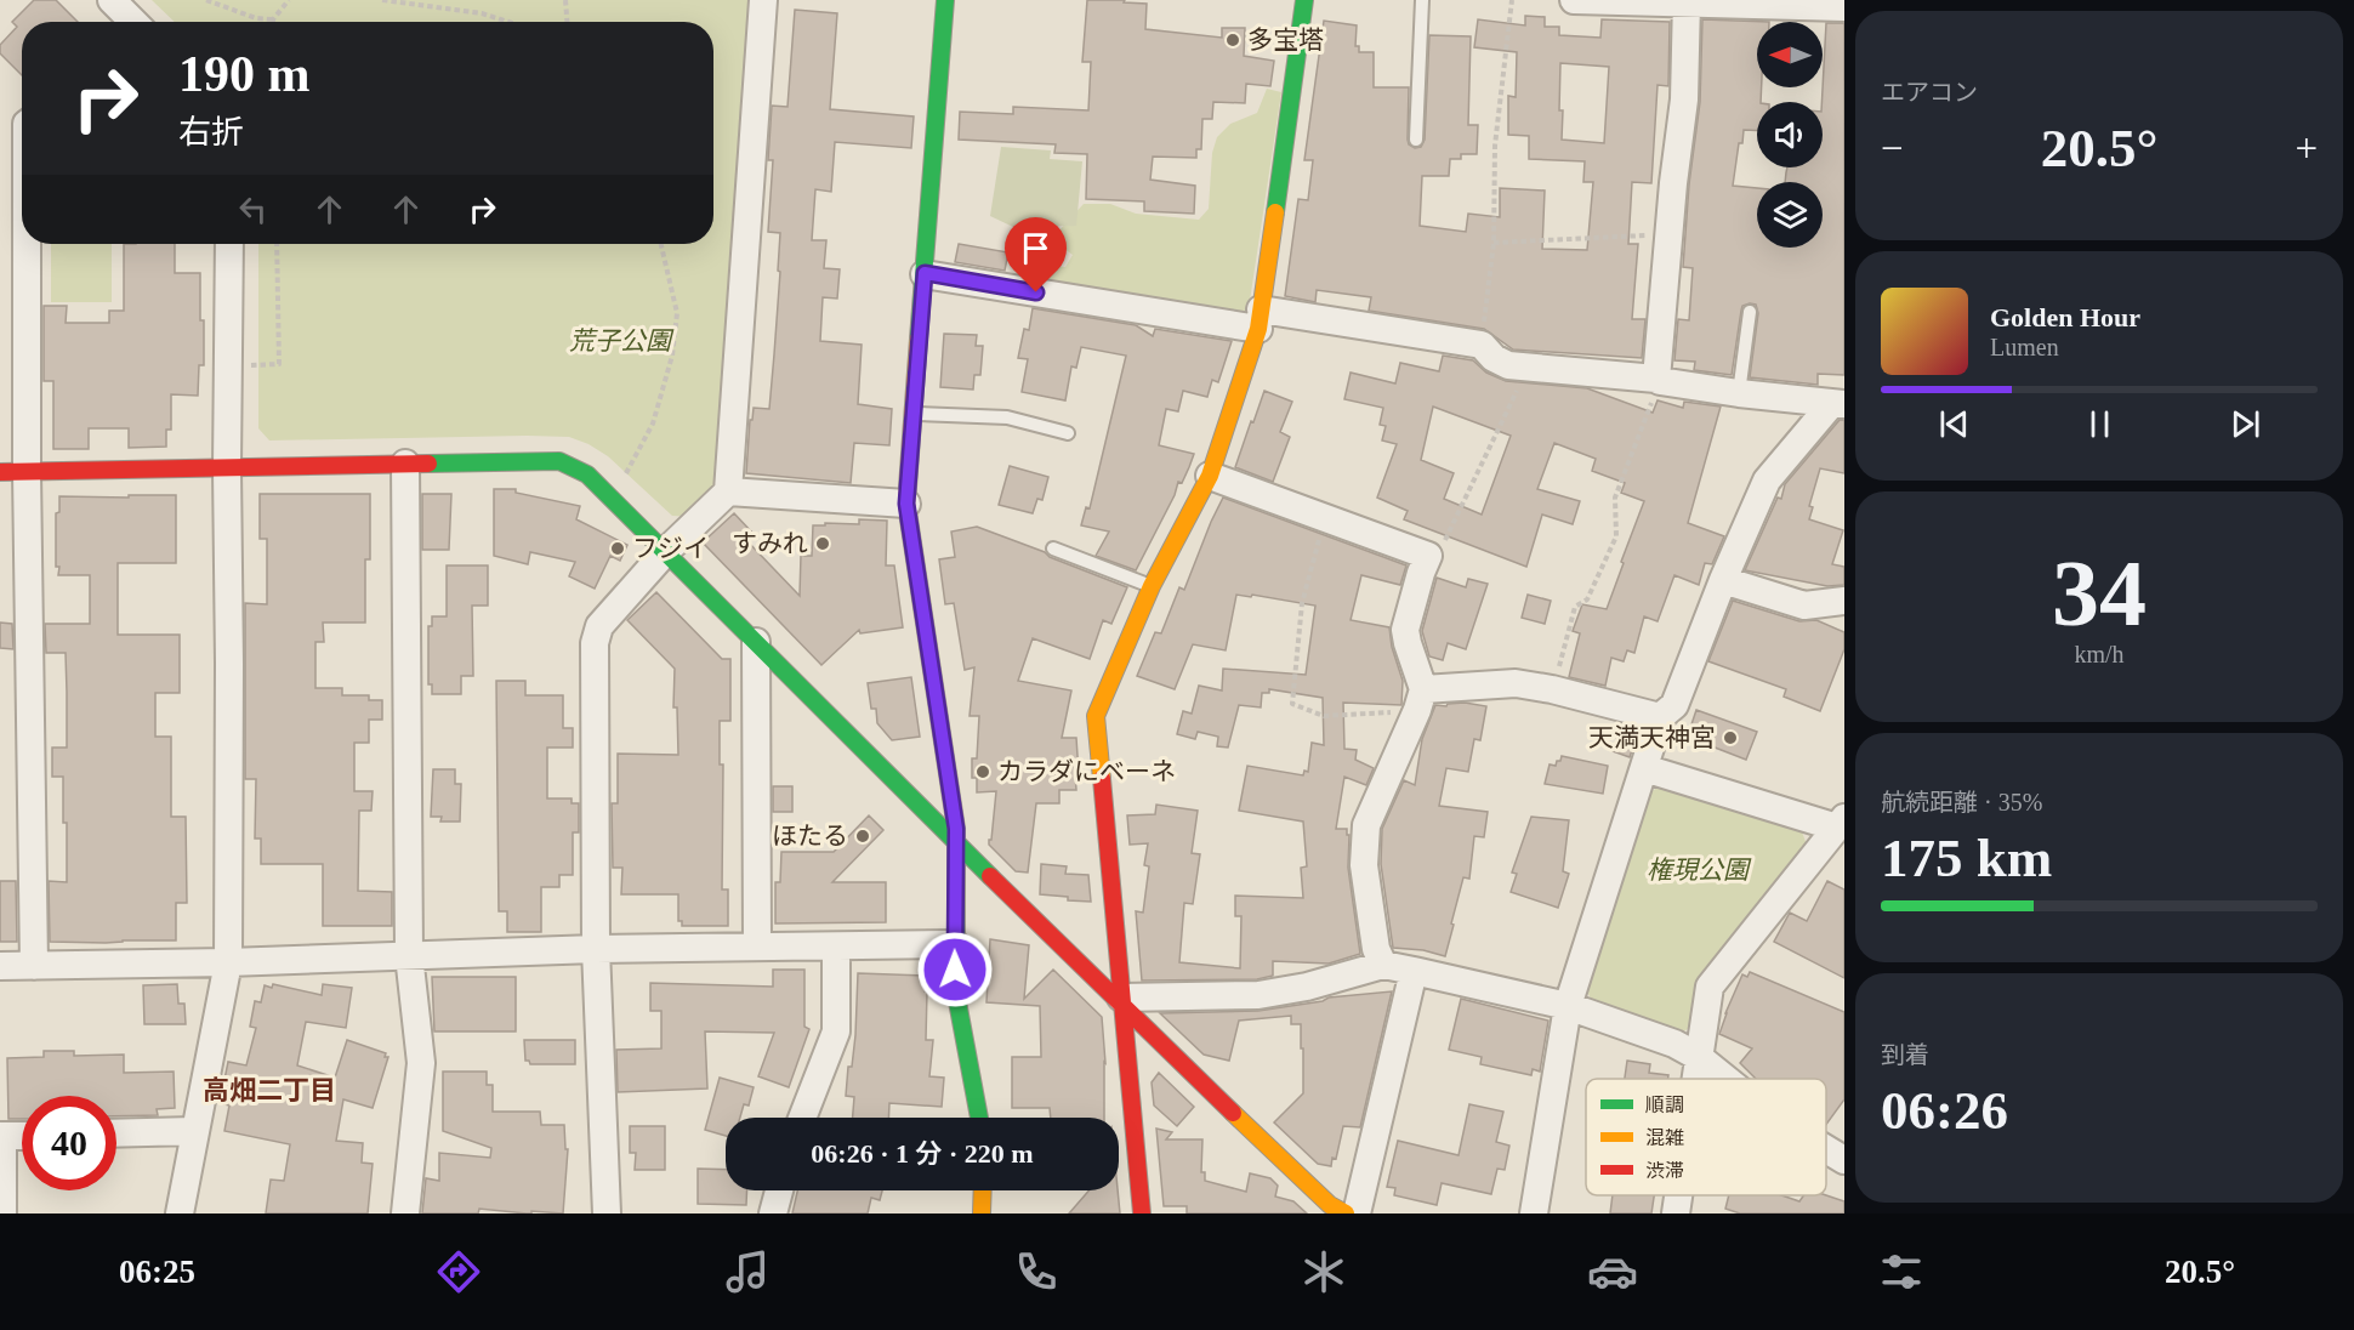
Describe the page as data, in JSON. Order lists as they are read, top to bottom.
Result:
{
  "districts": ["高畑二丁目"],
  "parks": ["荒子公園", "権現公園"],
  "places": [
    "多宝塔",
    "すみれ",
    "フジイ",
    "天満天神宮",
    "カラダにベーネ",
    "ほたる"
  ],
  "legend": ["順調", "混雑", "渋滞"],
  "north": "left",
  "page": {
    "tile": [
      "エアコン",
      ["34", "km/h"],
      ["航続距離 · 35%", "175 km"],
      ["到着", "06:26"]
    ],
    "turn": ["190 m", "右折"],
    "heat": ["−", "20.5°", "+"],
    "song": ["Golden Hour", "Lumen"],
    "limit": "40",
    "trip": "06:26 · 1 分 · 220 m",
    "tabs": ["06:25", "20.5°"]
  }
}
